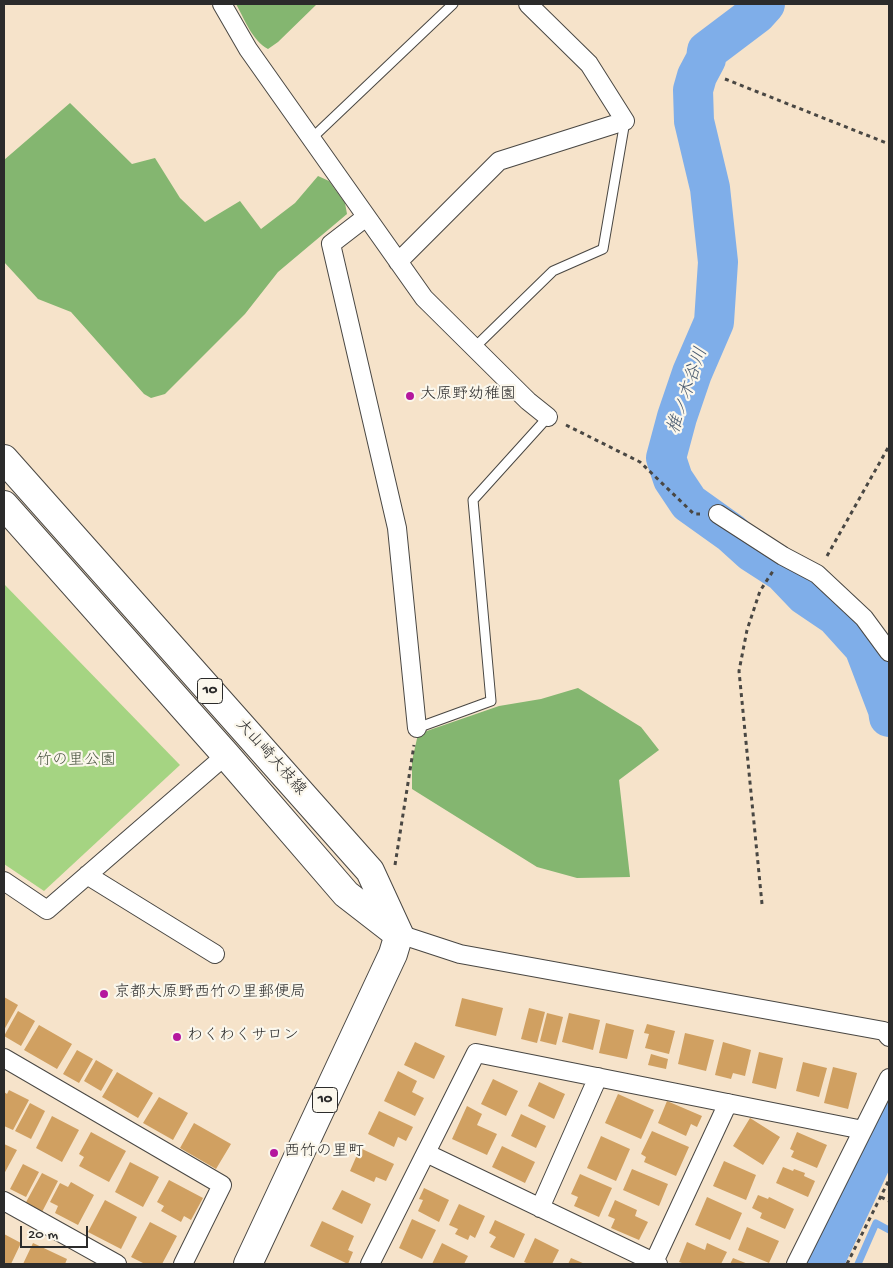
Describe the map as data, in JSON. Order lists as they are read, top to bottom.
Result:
{
  "streets": {
    "main road": ["10", "大山崎大枝線"]
  },
  "crossings": [
    ["10", "大山崎大枝線"]
  ],
  "water": ["椎ノ木谷川"],
  "parks": ["竹の里公園"],
  "places": [
    "大原野幼稚園",
    "京都大原野西竹の里郵便局",
    "わくわくサロン",
    "西竹の里町"
  ],
  "scale_bar": "20 m"
}
